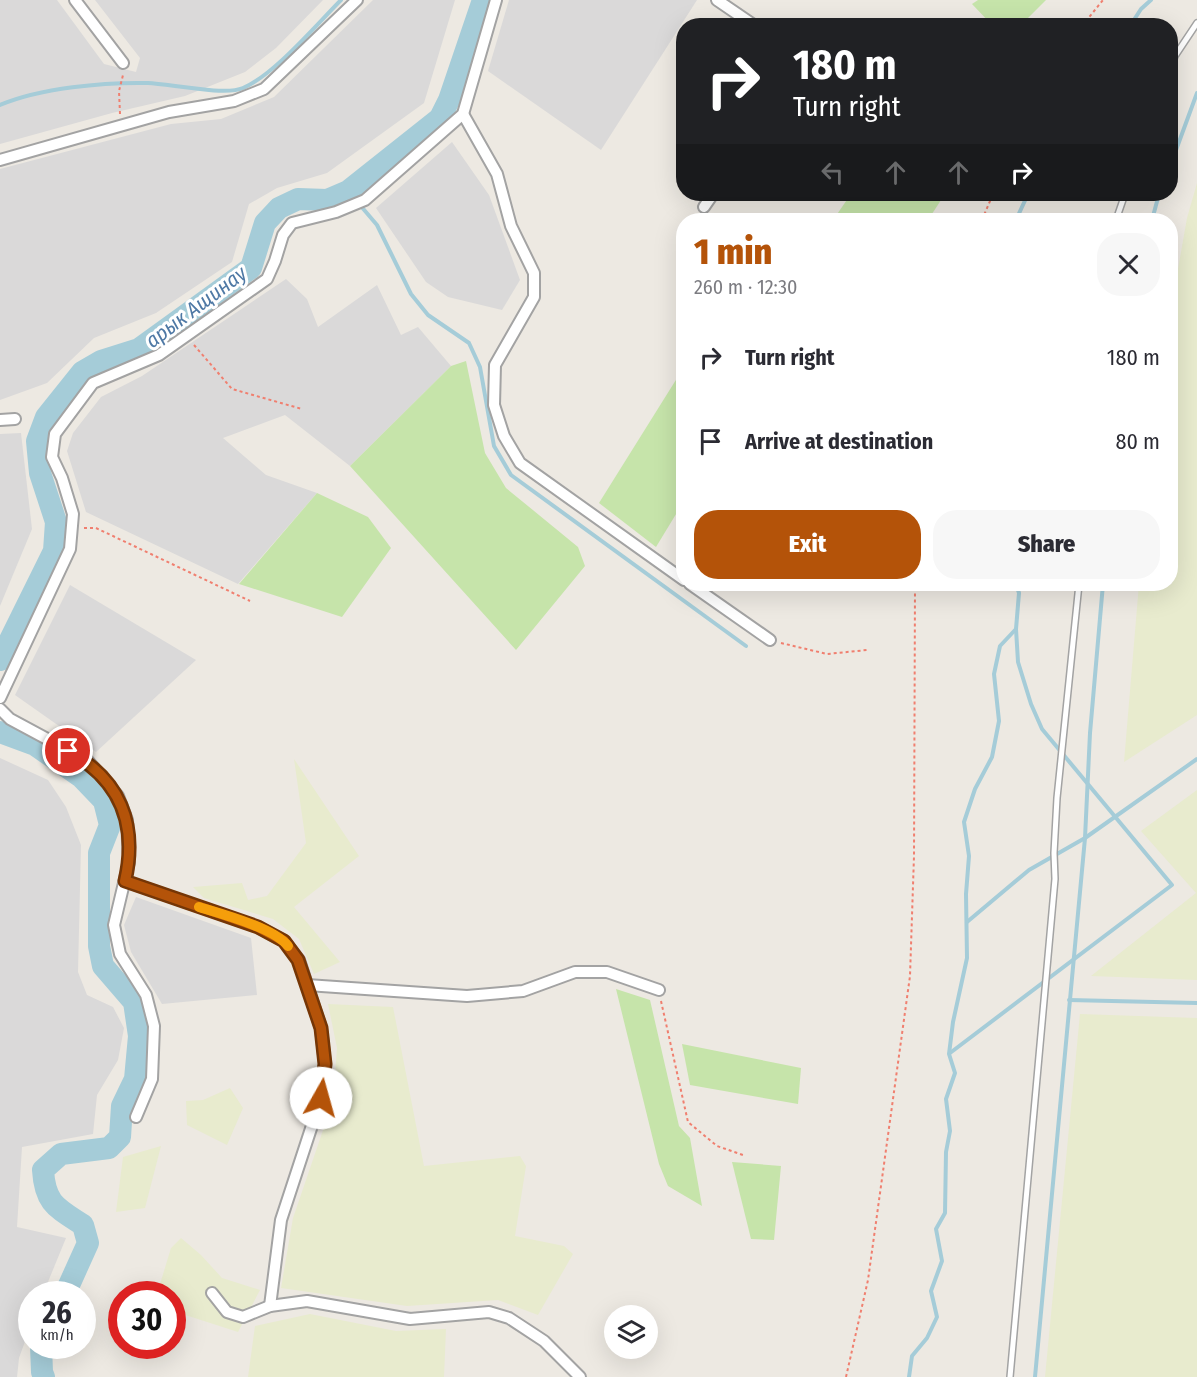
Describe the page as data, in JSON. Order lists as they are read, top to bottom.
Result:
{
  "water": ["арык Ащинау"],
  "page": {
    "turn": ["180 m", "Turn right"],
    "heading": ["1 min", "260 m · 12:30"],
    "list": [
      {
        "name": "Turn right",
        "value": "180 m"
      },
      {
        "name": "Arrive at destination",
        "value": "80 m"
      }
    ],
    "buttons": ["Exit", "Share"],
    "speed": "26 km/h",
    "limit": "30"
  }
}
